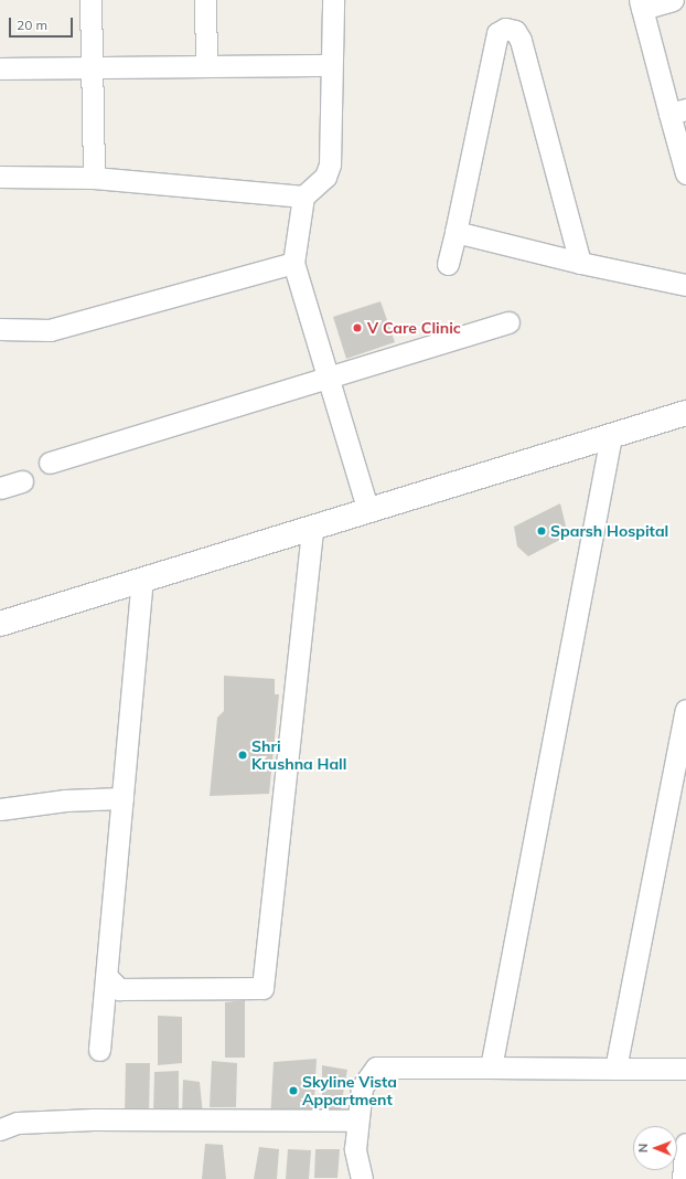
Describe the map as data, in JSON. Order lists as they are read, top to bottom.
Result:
{
  "places": [
    "V Care Clinic",
    "Sparsh Hospital",
    "Shri Krushna Hall",
    "Skyline Vista Appartment"
  ],
  "scale_bar": "20 m",
  "north": "left"
}
